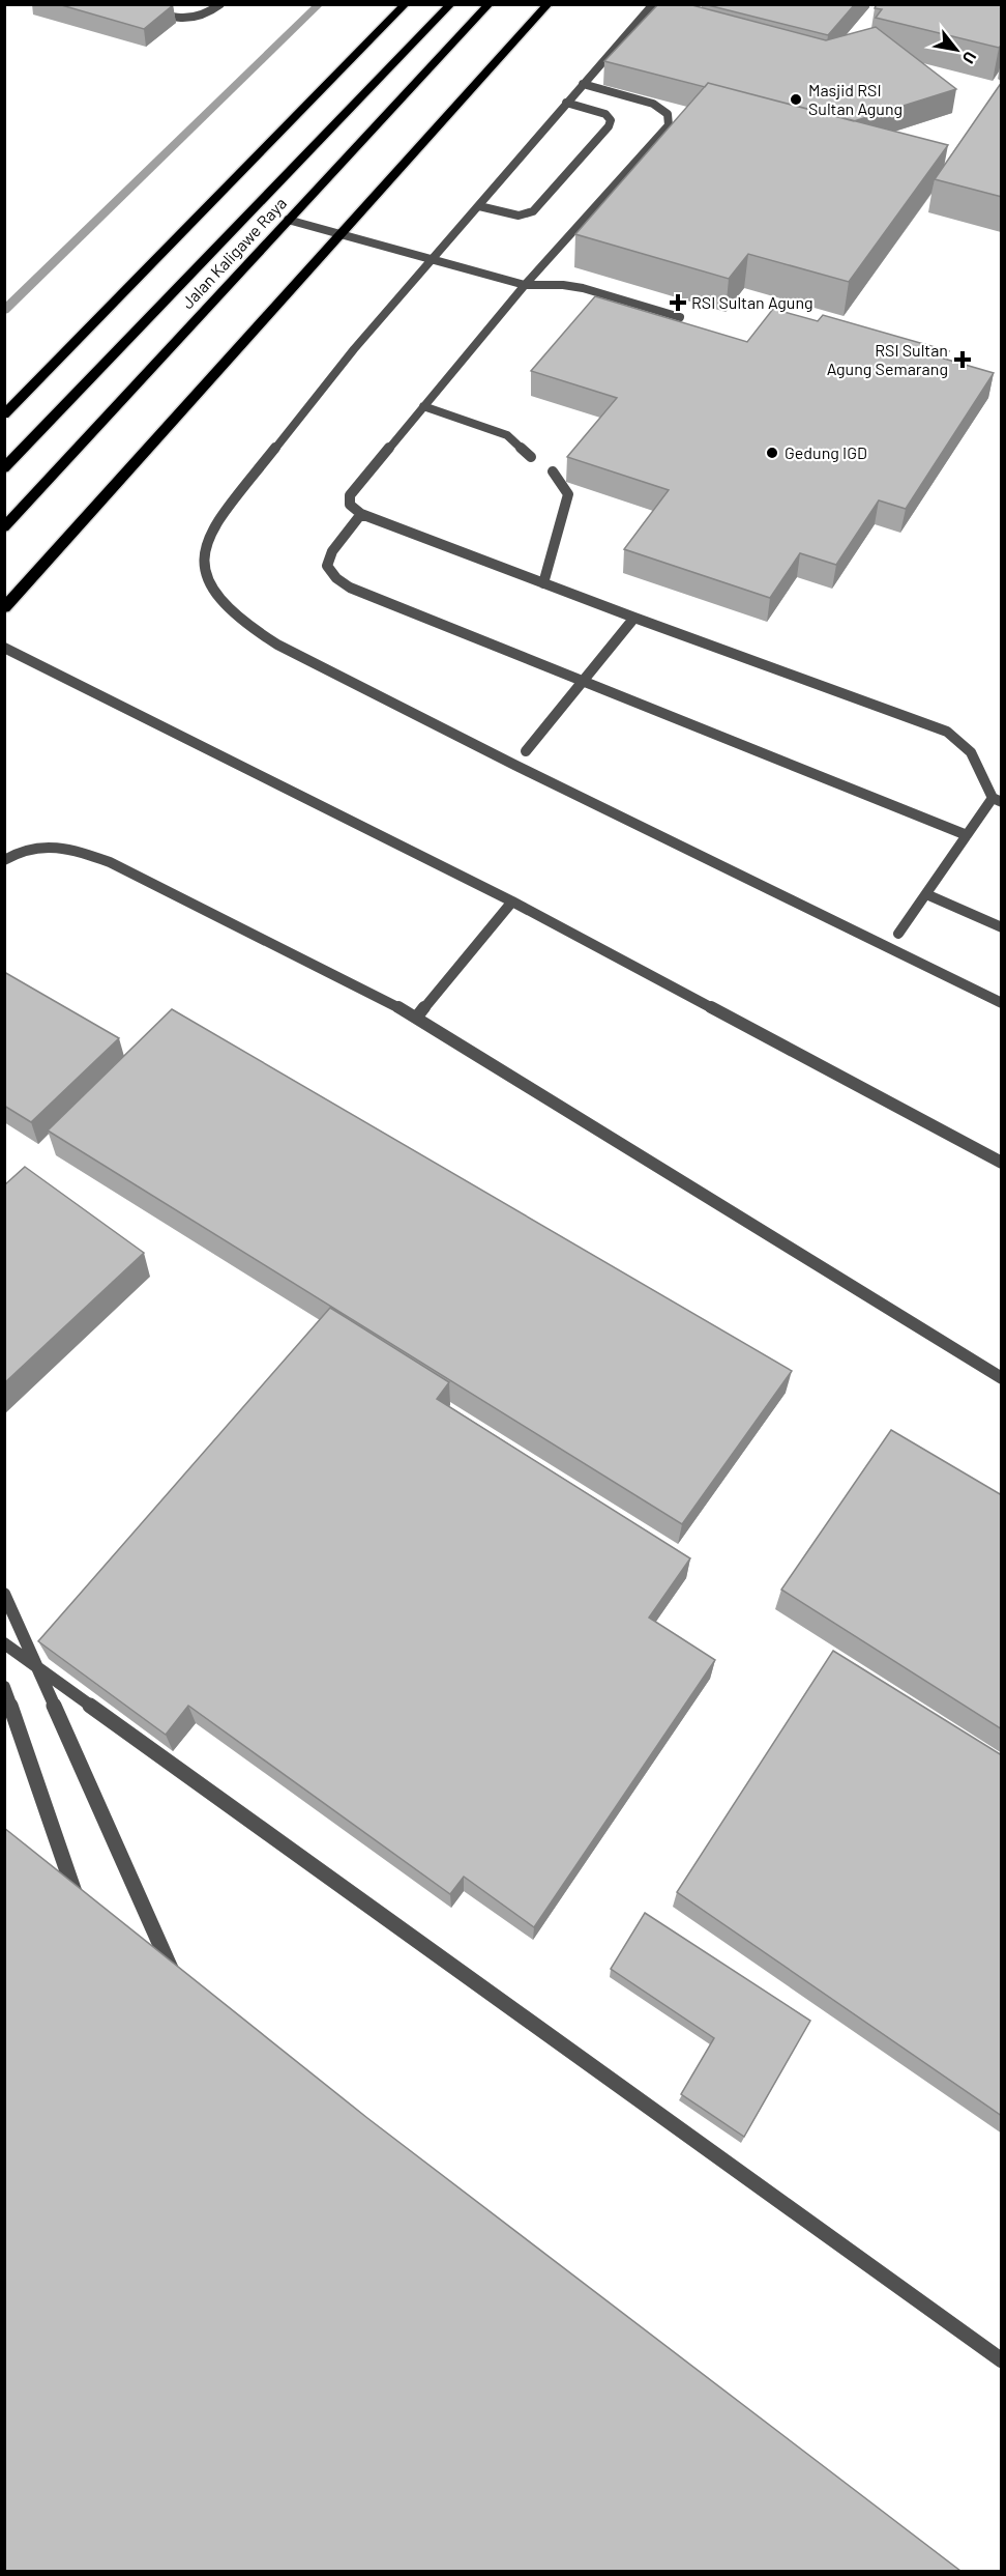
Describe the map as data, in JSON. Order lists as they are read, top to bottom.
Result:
{
  "streets": {
    "highway": ["Jalan Kaligawe Raya"]
  },
  "places": {
    "other": ["Masjid RSI Sultan Agung", "Gedung IGD"],
    "health": ["RSI Sultan Agung", "RSI Sultan Agung Semarang"]
  },
  "north": "bottom right"
}
